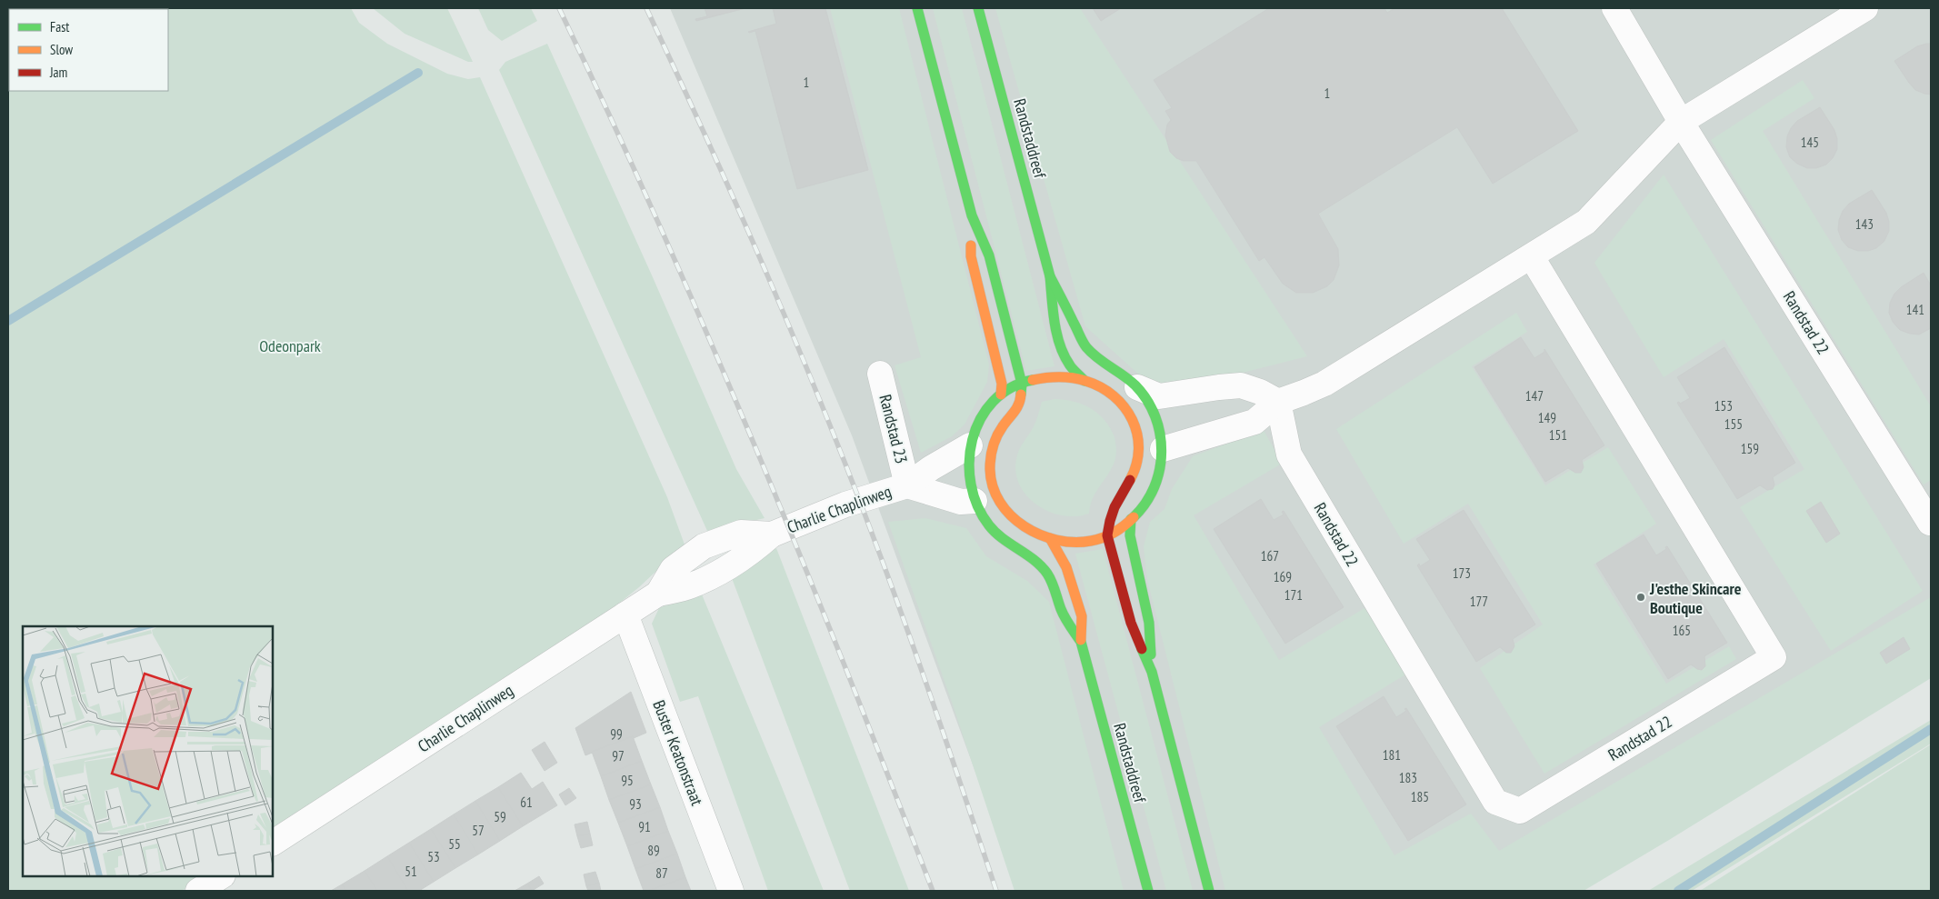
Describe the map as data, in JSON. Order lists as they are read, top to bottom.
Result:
{
  "streets": {
    "main road": ["Randstaddreef"],
    "street": [
      "Randstad 22",
      "Randstad 23",
      "Charlie Chaplinweg",
      "Buster Keatonstraat"
    ]
  },
  "crossings": [
    ["Randstaddreef", "Charlie Chaplinweg"],
    ["Randstad 23", "Charlie Chaplinweg"],
    ["Charlie Chaplinweg", "Buster Keatonstraat"]
  ],
  "parks": ["Odeonpark"],
  "places": ["J'esthe Skincare Boutique"],
  "house_numbers": [
    "1",
    "1",
    "145",
    "143",
    "141",
    "147",
    "153",
    "149",
    "155",
    "151",
    "159",
    "167",
    "173",
    "169",
    "171",
    "177",
    "165",
    "99",
    "181",
    "97",
    "183",
    "95",
    "185",
    "61",
    "93",
    "59",
    "91",
    "57",
    "55",
    "89",
    "53",
    "51",
    "87"
  ],
  "legend": ["Fast", "Slow", "Jam"]
}
